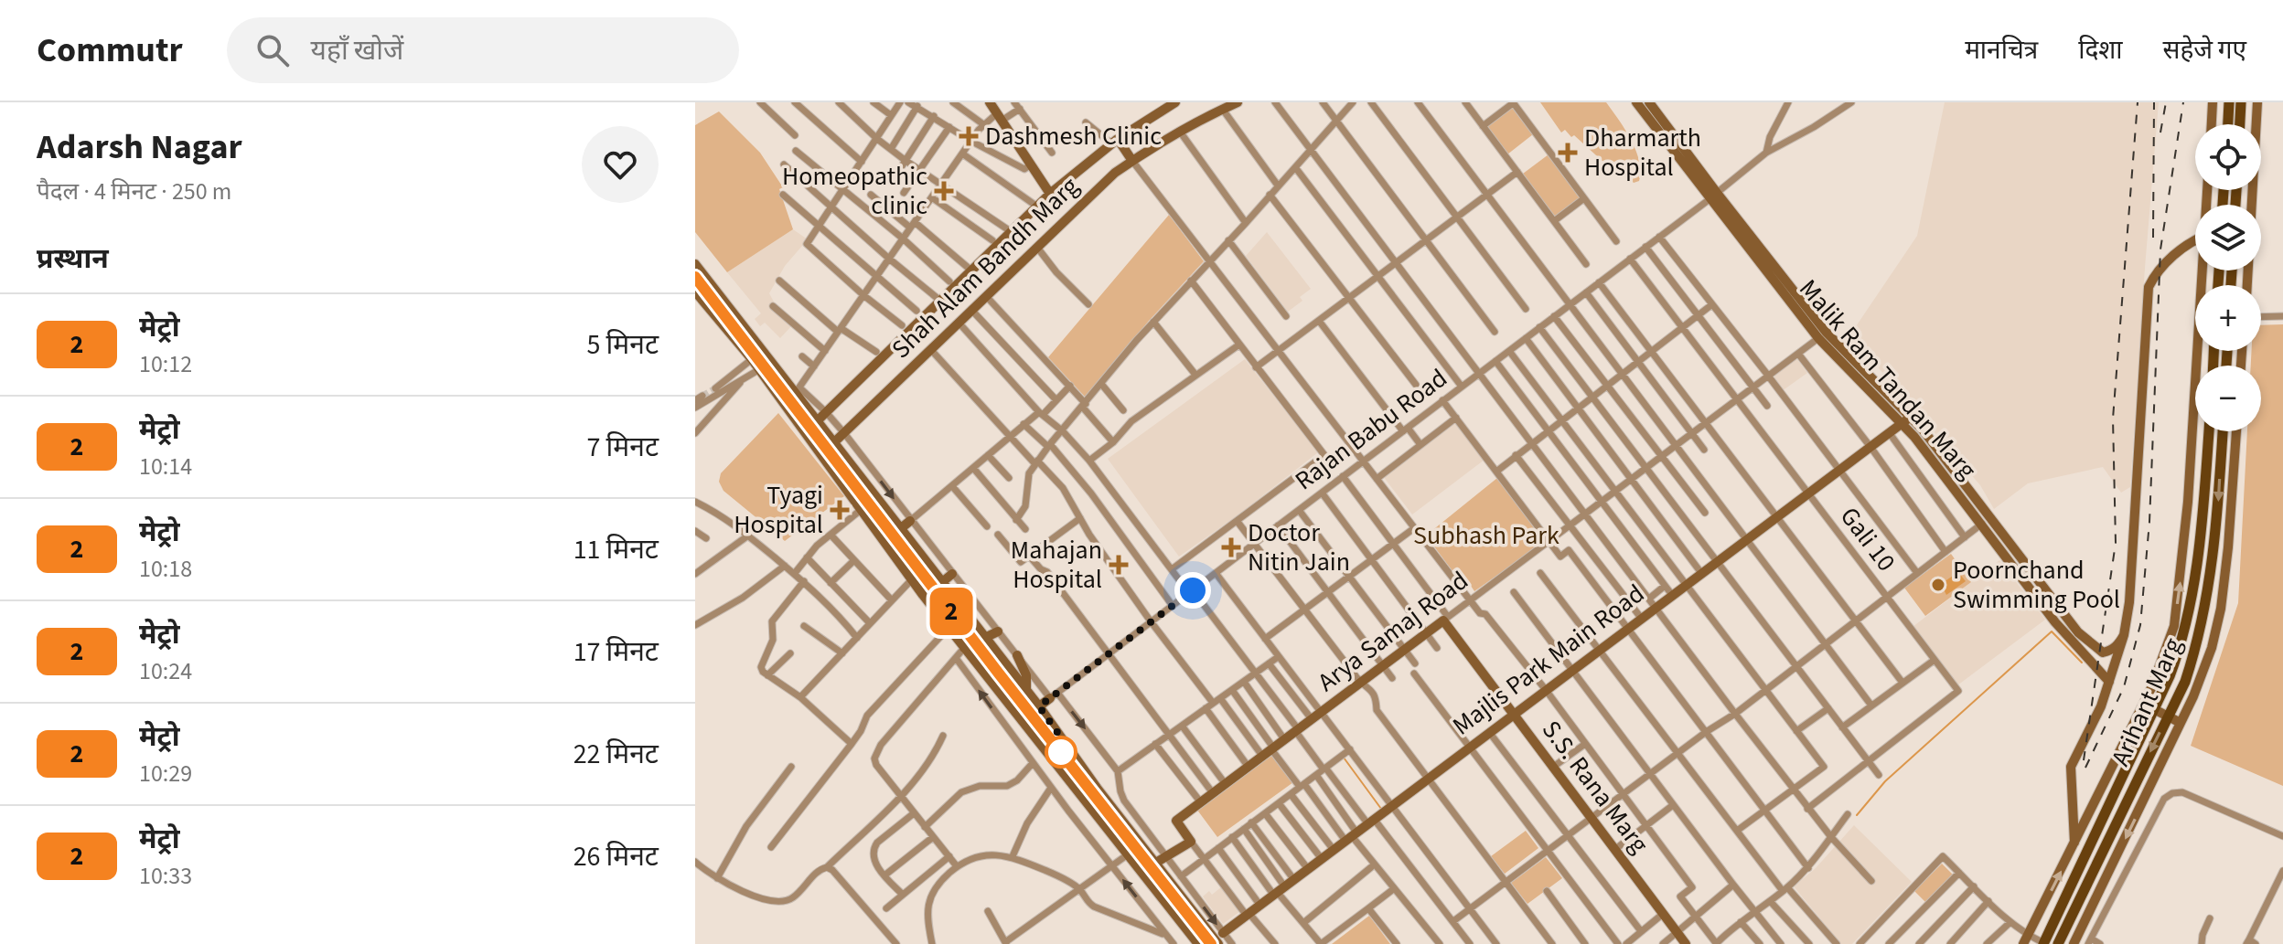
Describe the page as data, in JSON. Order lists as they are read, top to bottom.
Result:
{
  "streets": {
    "main road": ["Arihant Marg"],
    "street": [
      "Shah Alam Bandh Marg",
      "Malik Ram Tandan Marg",
      "Rajan Babu Road",
      "Gali 10",
      "Arya Samaj Road",
      "Majlis Park Main Road",
      "S.S. Rana Marg"
    ]
  },
  "crossings": [
    ["Malik Ram Tandan Marg", "Rajan Babu Road"],
    ["Malik Ram Tandan Marg", "Arya Samaj Road"],
    ["Malik Ram Tandan Marg", "Majlis Park Main Road"],
    ["Rajan Babu Road", "Gali 10"],
    ["Gali 10", "Arya Samaj Road"],
    ["Gali 10", "Majlis Park Main Road"],
    ["Arya Samaj Road", "Majlis Park Main Road"],
    ["Arya Samaj Road", "S.S. Rana Marg"],
    ["Majlis Park Main Road", "S.S. Rana Marg"]
  ],
  "parks": ["Subhash Park"],
  "places": {
    "health": [
      "Dashmesh Clinic",
      "Dharmarth Hospital",
      "Homeopathic clinic",
      "Tyagi Hospital",
      "Doctor Nitin Jain",
      "Mahajan Hospital"
    ],
    "other": ["Poornchand Swimming Pool"]
  },
  "lines": ["metro line 2"],
  "page": {
    "header": "Commutr",
    "search": "यहाँ खोजें",
    "nav": ["मानचित्र", "दिशा", "सहेजे गए"],
    "heading": [
      ["Adarsh Nagar", "पैदल · 4 मिनट · 250 m"],
      "प्रस्थान"
    ],
    "on_map": "2",
    "map_buttons": ["+", "−"],
    "list": [
      {
        "mark": "2",
        "name": "मेट्रो",
        "note": "10:12",
        "value": "5 मिनट"
      },
      {
        "mark": "2",
        "name": "मेट्रो",
        "note": "10:14",
        "value": "7 मिनट"
      },
      {
        "mark": "2",
        "name": "मेट्रो",
        "note": "10:18",
        "value": "11 मिनट"
      },
      {
        "mark": "2",
        "name": "मेट्रो",
        "note": "10:24",
        "value": "17 मिनट"
      },
      {
        "mark": "2",
        "name": "मेट्रो",
        "note": "10:29",
        "value": "22 मिनट"
      },
      {
        "mark": "2",
        "name": "मेट्रो",
        "note": "10:33",
        "value": "26 मिनट"
      }
    ]
  }
}
